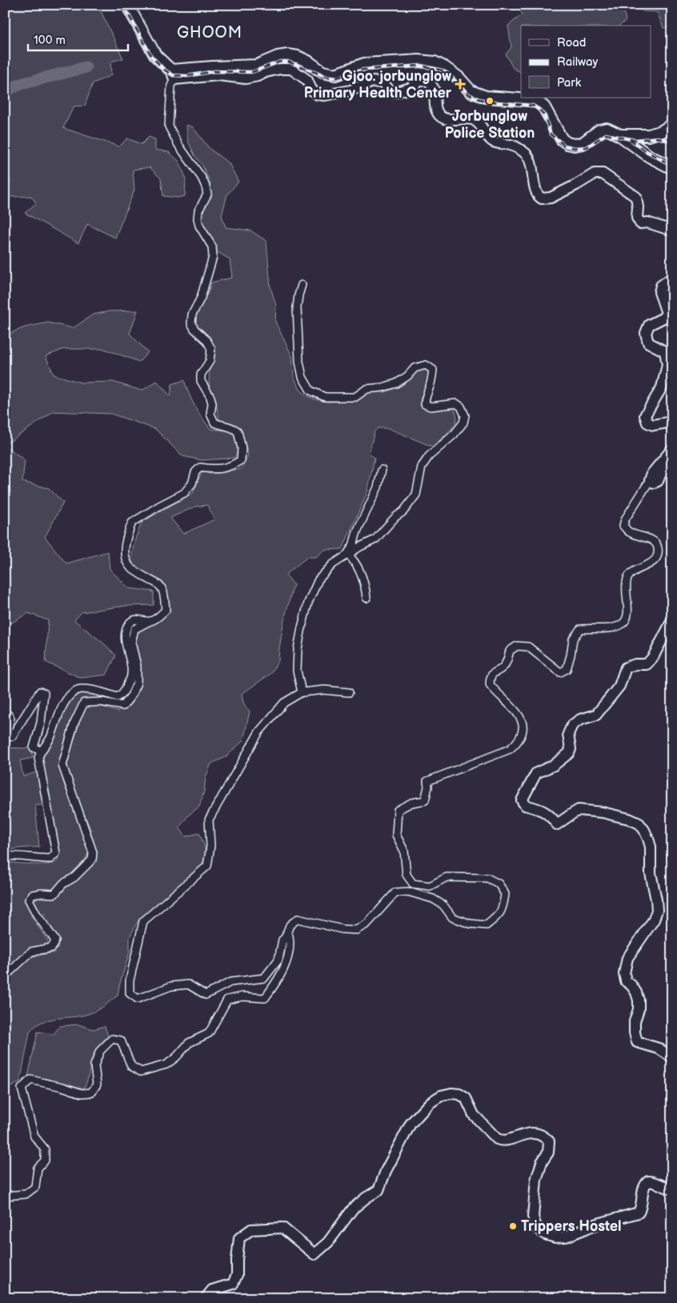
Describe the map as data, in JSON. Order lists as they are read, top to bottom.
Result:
{
  "districts": ["GHOOM"],
  "places": {
    "health": ["Gjoo. jorbunglow Primary Health Center"],
    "other": ["Jorbunglow Police Station", "Trippers Hostel"]
  },
  "legend": ["Road", "Railway", "Park"],
  "scale_bar": "100 m"
}
